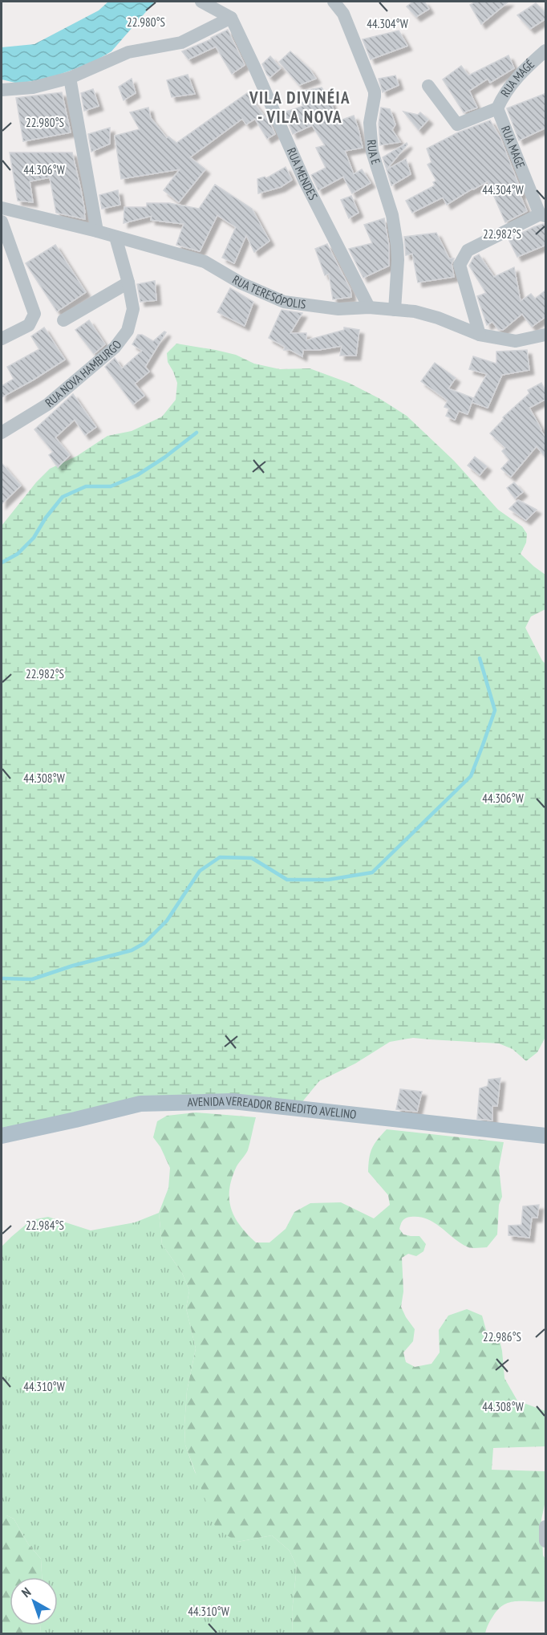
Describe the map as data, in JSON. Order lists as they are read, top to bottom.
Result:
{
  "streets": {
    "main road": ["AVENIDA VEREADOR BENEDITO AVELINO"],
    "street": [
      "RUA MAGÉ",
      "RUA MAGE",
      "RUA E",
      "RUA MENDES",
      "RUA TERESÓPOLIS",
      "RUA NOVA HAMBURGO"
    ]
  },
  "crossings": [
    ["RUA MAGÉ", "RUA MAGE"],
    ["RUA E", "RUA TERESÓPOLIS"],
    ["RUA MENDES", "RUA TERESÓPOLIS"],
    ["RUA TERESÓPOLIS", "RUA NOVA HAMBURGO"]
  ],
  "districts": ["VILA DIVINÉIA - VILA NOVA"],
  "north": "top left",
  "coordinates": [
    "22.980°S",
    "44.304°W",
    "44.306°W",
    "22.982°S",
    "44.308°W",
    "22.984°S",
    "22.986°S",
    "44.310°W"
  ]
}
